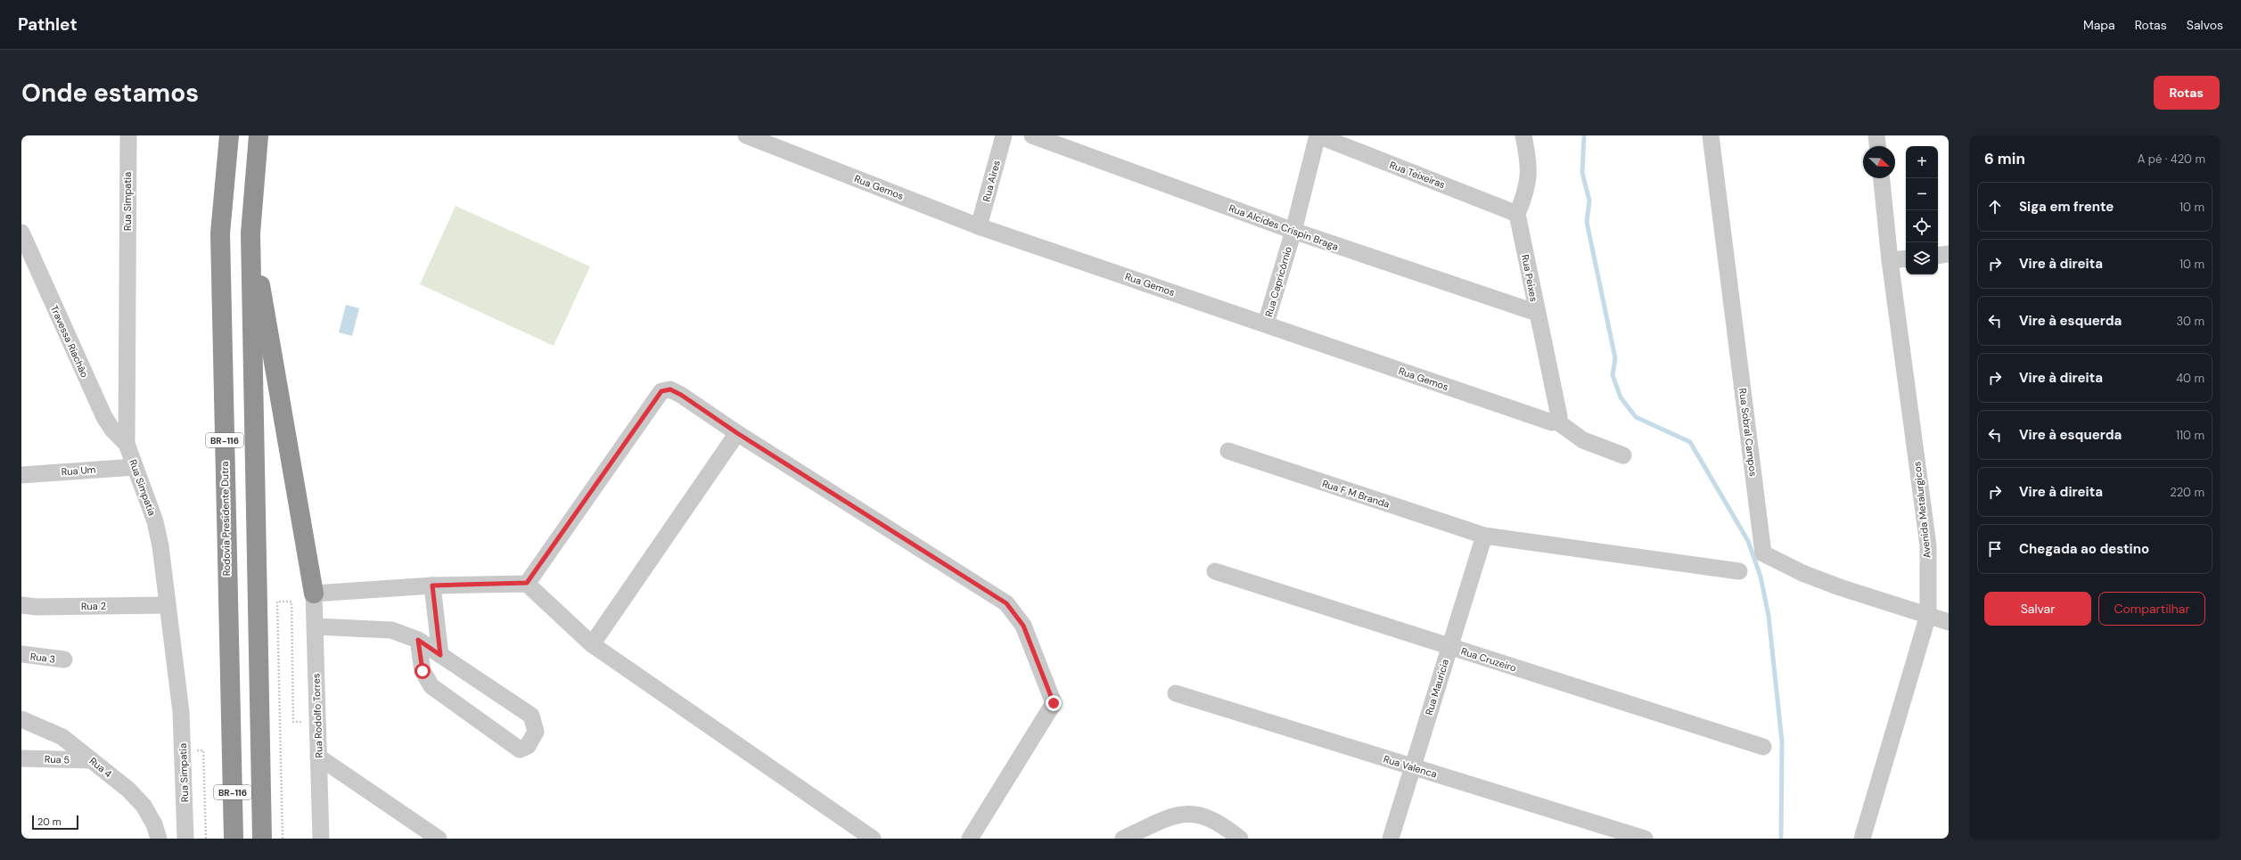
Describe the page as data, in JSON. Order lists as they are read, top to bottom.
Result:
{
  "streets": {
    "highway": ["BR-116", "Rodovia Presidente Dutra"],
    "street": [
      "Rua Teixeiras",
      "Rua Aires",
      "Rua Gemos",
      "Rua Simpatia",
      "Rua Alcides Crispin Braga",
      "Rua Peixes",
      "Rua Capricórnio",
      "Travessa Riachão",
      "Rua Sobral Campos",
      "Rua Um",
      "Rua F M Branda",
      "Avenida Metalurgicos",
      "Rua 2",
      "Rua 3",
      "Rua Cruzeiro",
      "Rua Mauricia",
      "Rua Rodolfo Torres",
      "Rua 5",
      "Rua Valenca",
      "Rua 4"
    ]
  },
  "crossings": [
    ["Rua Teixeiras", "Rua Peixes"],
    ["Rua Teixeiras", "Rua Capricórnio"],
    ["Rua Aires", "Rua Gemos"],
    ["Rua Gemos", "Rua Peixes"],
    ["Rua Gemos", "Rua Capricórnio"],
    ["Rua Simpatia", "Travessa Riachão"],
    ["Rua Simpatia", "Rua Um"],
    ["Rua Simpatia", "Rua 2"],
    ["Rua Alcides Crispin Braga", "Rua Peixes"],
    ["Rua Alcides Crispin Braga", "Rua Capricórnio"],
    ["Rua Sobral Campos", "Avenida Metalurgicos"],
    ["Rua F M Branda", "Rua Mauricia"],
    ["Rua Cruzeiro", "Rua Mauricia"],
    ["Rua Mauricia", "Rua Valenca"],
    ["Rua 5", "Rua 4"]
  ],
  "scale_bar": "20 m",
  "north": "bottom right",
  "page": {
    "header": "Pathlet",
    "nav": ["Mapa", "Rotas", "Salvos"],
    "buttons": [
      "Rotas",
      ["Salvar", "Compartilhar"]
    ],
    "title": "Onde estamos",
    "heading": ["6 min", "A pé · 420 m"],
    "map_buttons": ["+", "−"],
    "list": [
      ["Siga em frente", "10 m"],
      ["Vire à direita", "10 m"],
      ["Vire à esquerda", "30 m"],
      ["Vire à direita", "40 m"],
      ["Vire à esquerda", "110 m"],
      ["Vire à direita", "220 m"],
      "Chegada ao destino"
    ],
    "scale": "20 m"
  }
}
